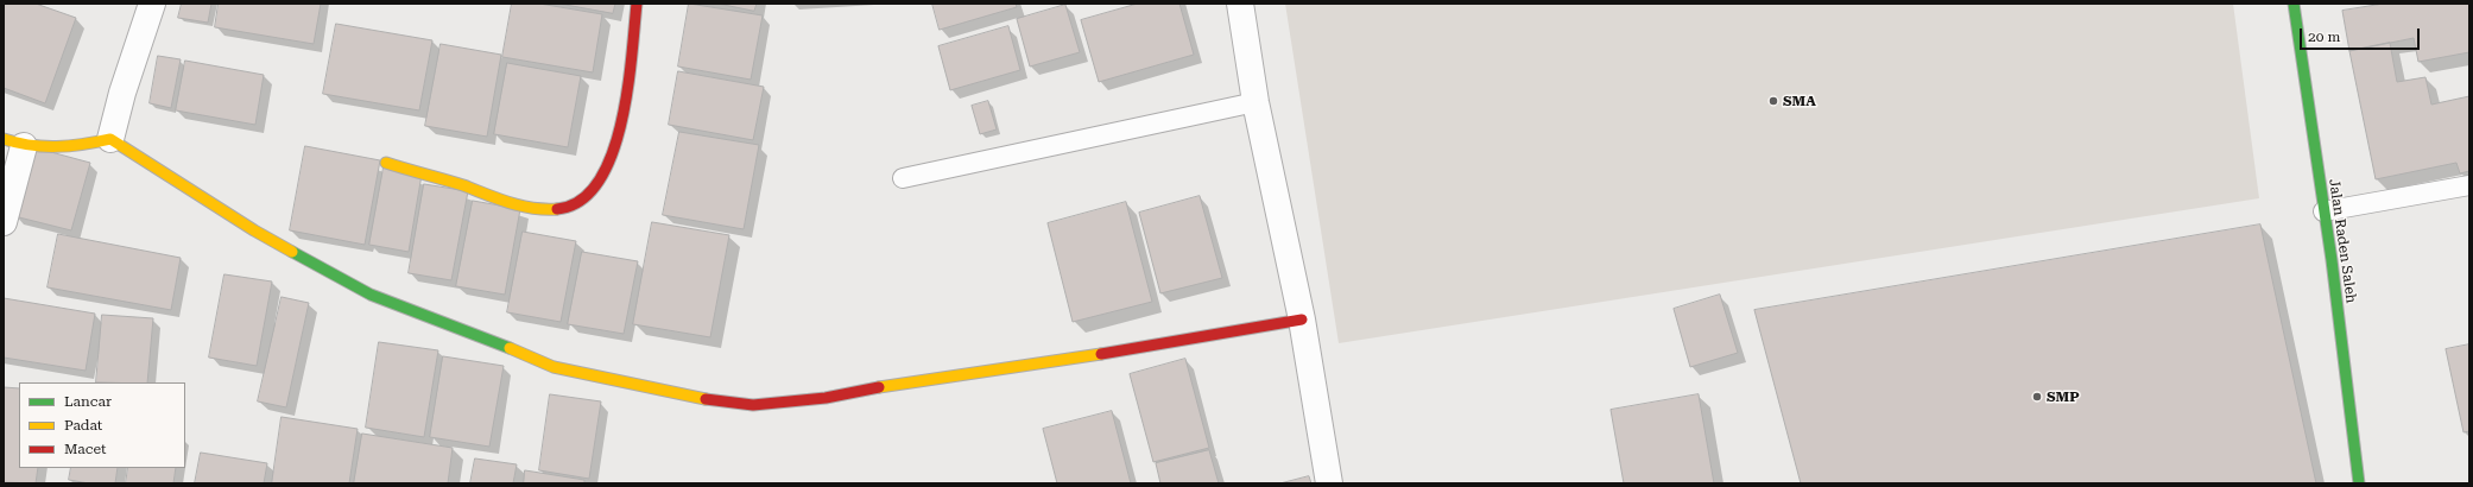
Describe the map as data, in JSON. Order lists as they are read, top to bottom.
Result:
{
  "streets": {
    "street": ["Jalan Raden Saleh"]
  },
  "places": ["SMA", "SMP"],
  "legend": ["Lancar", "Padat", "Macet"],
  "scale_bar": "20 m"
}
